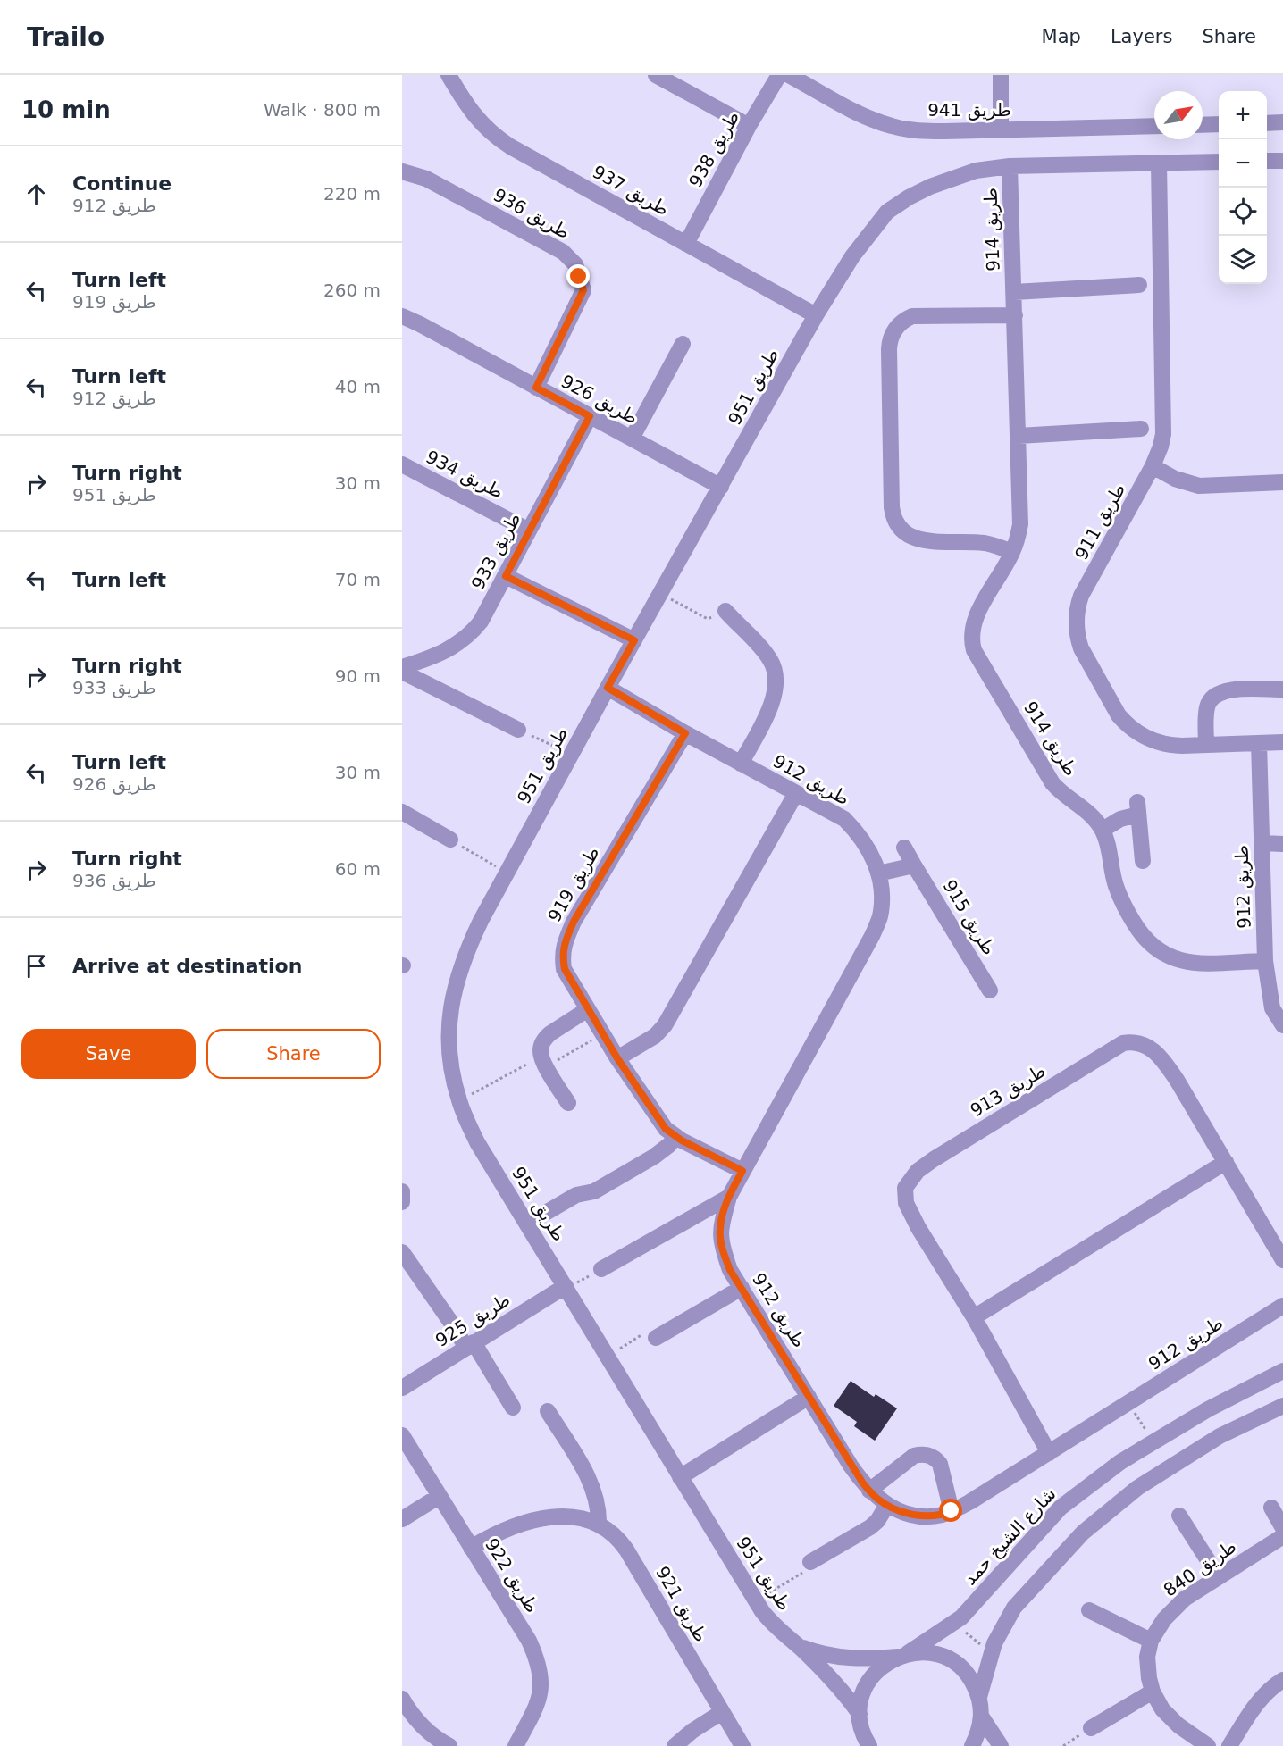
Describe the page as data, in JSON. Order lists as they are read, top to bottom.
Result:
{
  "streets": {
    "street": [
      "طريق 941",
      "طريق 938",
      "طريق 937",
      "طريق 936",
      "طريق 914",
      "طريق 951",
      "طريق 926",
      "طريق 934",
      "طريق 911",
      "طريق 933",
      "طريق 912",
      "طريق 919",
      "طريق 915",
      "طريق 913",
      "طريق 925",
      "شارع الشيخ حمد",
      "طريق 840",
      "طريق 922",
      "طريق 921"
    ]
  },
  "crossings": [
    ["طريق 938", "طريق 937"],
    ["طريق 937", "طريق 951"],
    ["طريق 936", "طريق 926"],
    ["طريق 914", "طريق 951"],
    ["طريق 914", "طريق 912"],
    ["طريق 951", "طريق 926"],
    ["طريق 951", "طريق 911"],
    ["طريق 951", "طريق 912"],
    ["طريق 951", "طريق 925"],
    ["طريق 951", "شارع الشيخ حمد"],
    ["طريق 926", "طريق 933"],
    ["طريق 934", "طريق 933"],
    ["طريق 911", "طريق 912"],
    ["طريق 912", "طريق 919"],
    ["طريق 912", "طريق 913"],
    ["طريق 922", "طريق 921"]
  ],
  "north": "top right",
  "page": {
    "header": "Trailo",
    "nav": ["Map", "Layers", "Share"],
    "heading": ["10 min", "Walk · 800 m"],
    "map_buttons": ["+", "−"],
    "list": [
      ["Continue", "طريق 912", "220 m"],
      ["Turn left", "طريق 919", "260 m"],
      ["Turn left", "طريق 912", "40 m"],
      ["Turn right", "طريق 951", "30 m"],
      ["Turn left", "70 m"],
      ["Turn right", "طريق 933", "90 m"],
      ["Turn left", "طريق 926", "30 m"],
      ["Turn right", "طريق 936", "60 m"],
      "Arrive at destination"
    ],
    "buttons": ["Save", "Share"]
  }
}
